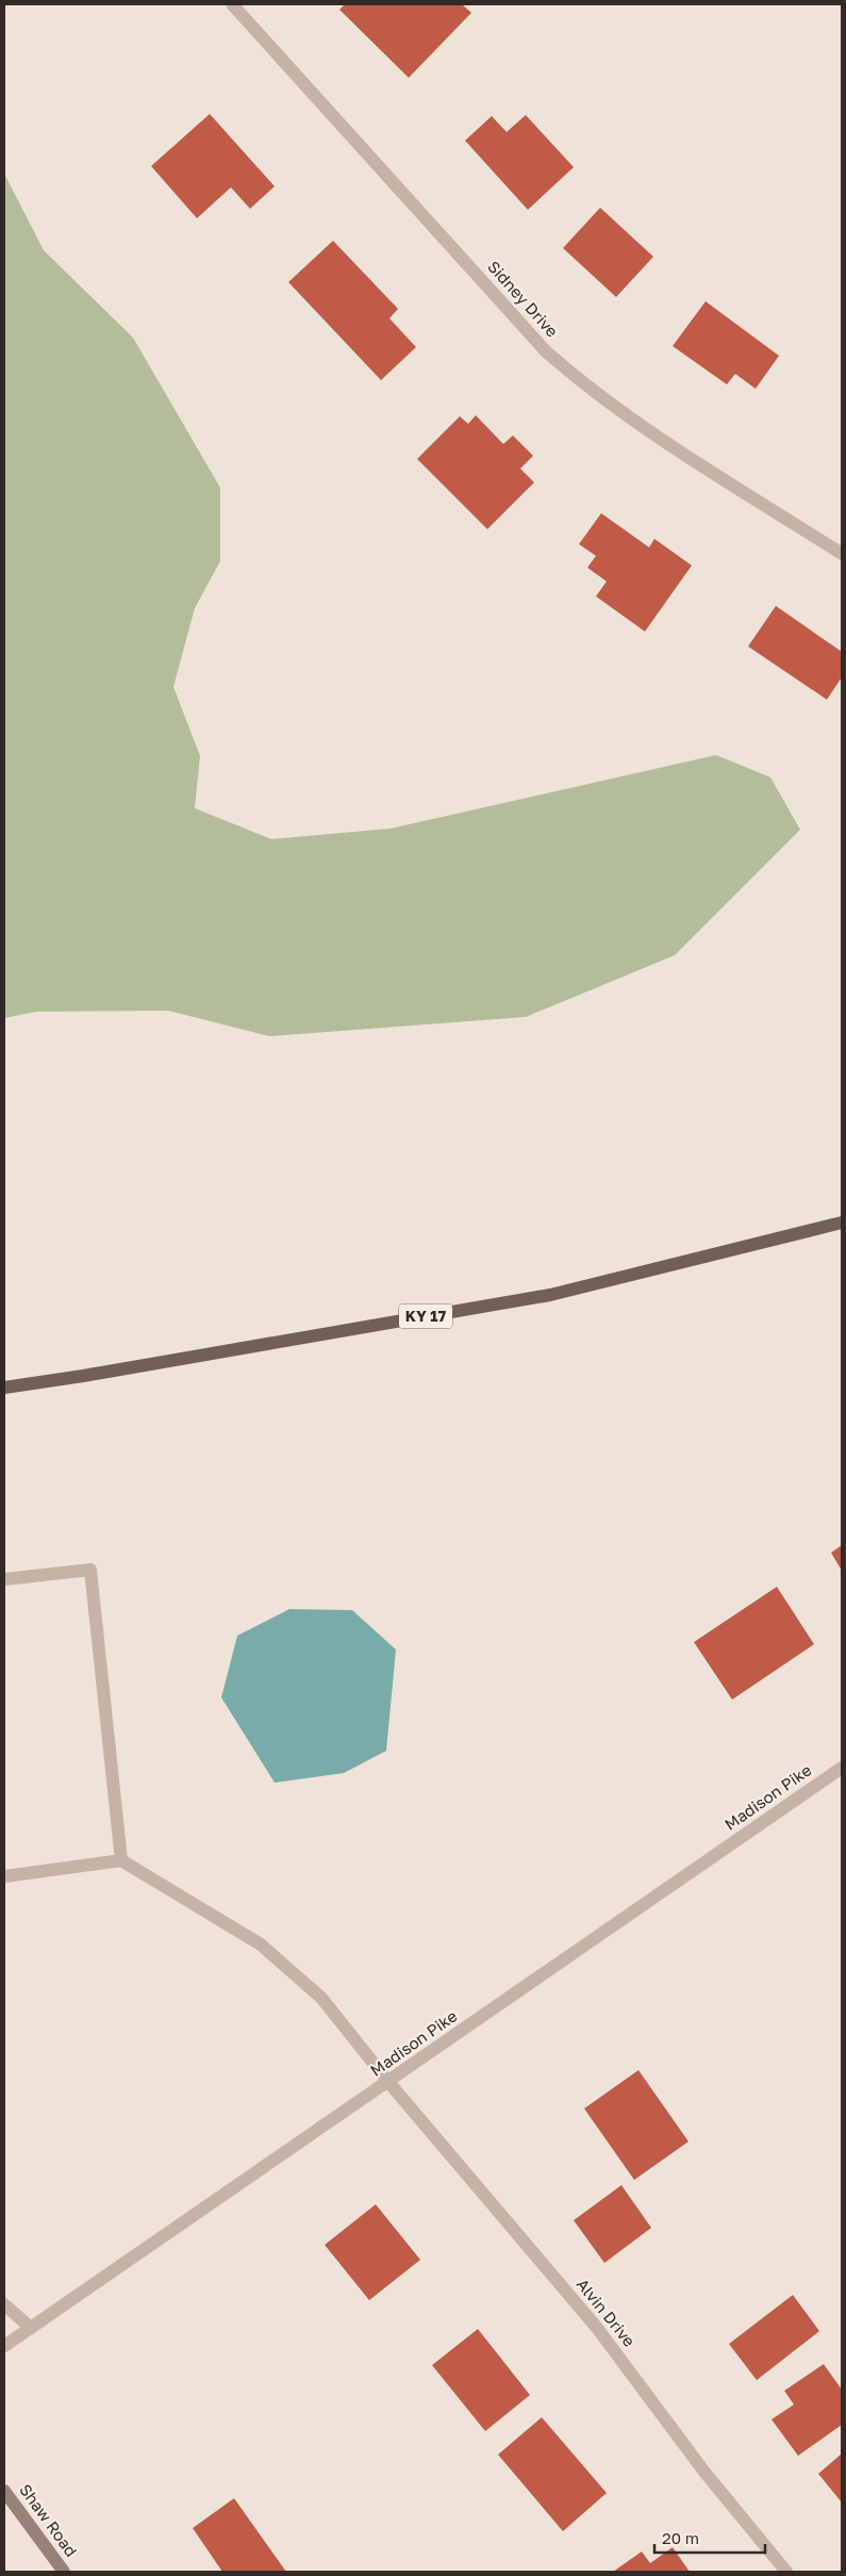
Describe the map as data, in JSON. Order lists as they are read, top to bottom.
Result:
{
  "streets": {
    "main road": ["KY 17", "Shaw Road"],
    "street": ["Sidney Drive", "Madison Pike", "Alvin Drive"]
  },
  "crossings": [
    ["Madison Pike", "Alvin Drive"]
  ],
  "scale_bar": "20 m"
}
